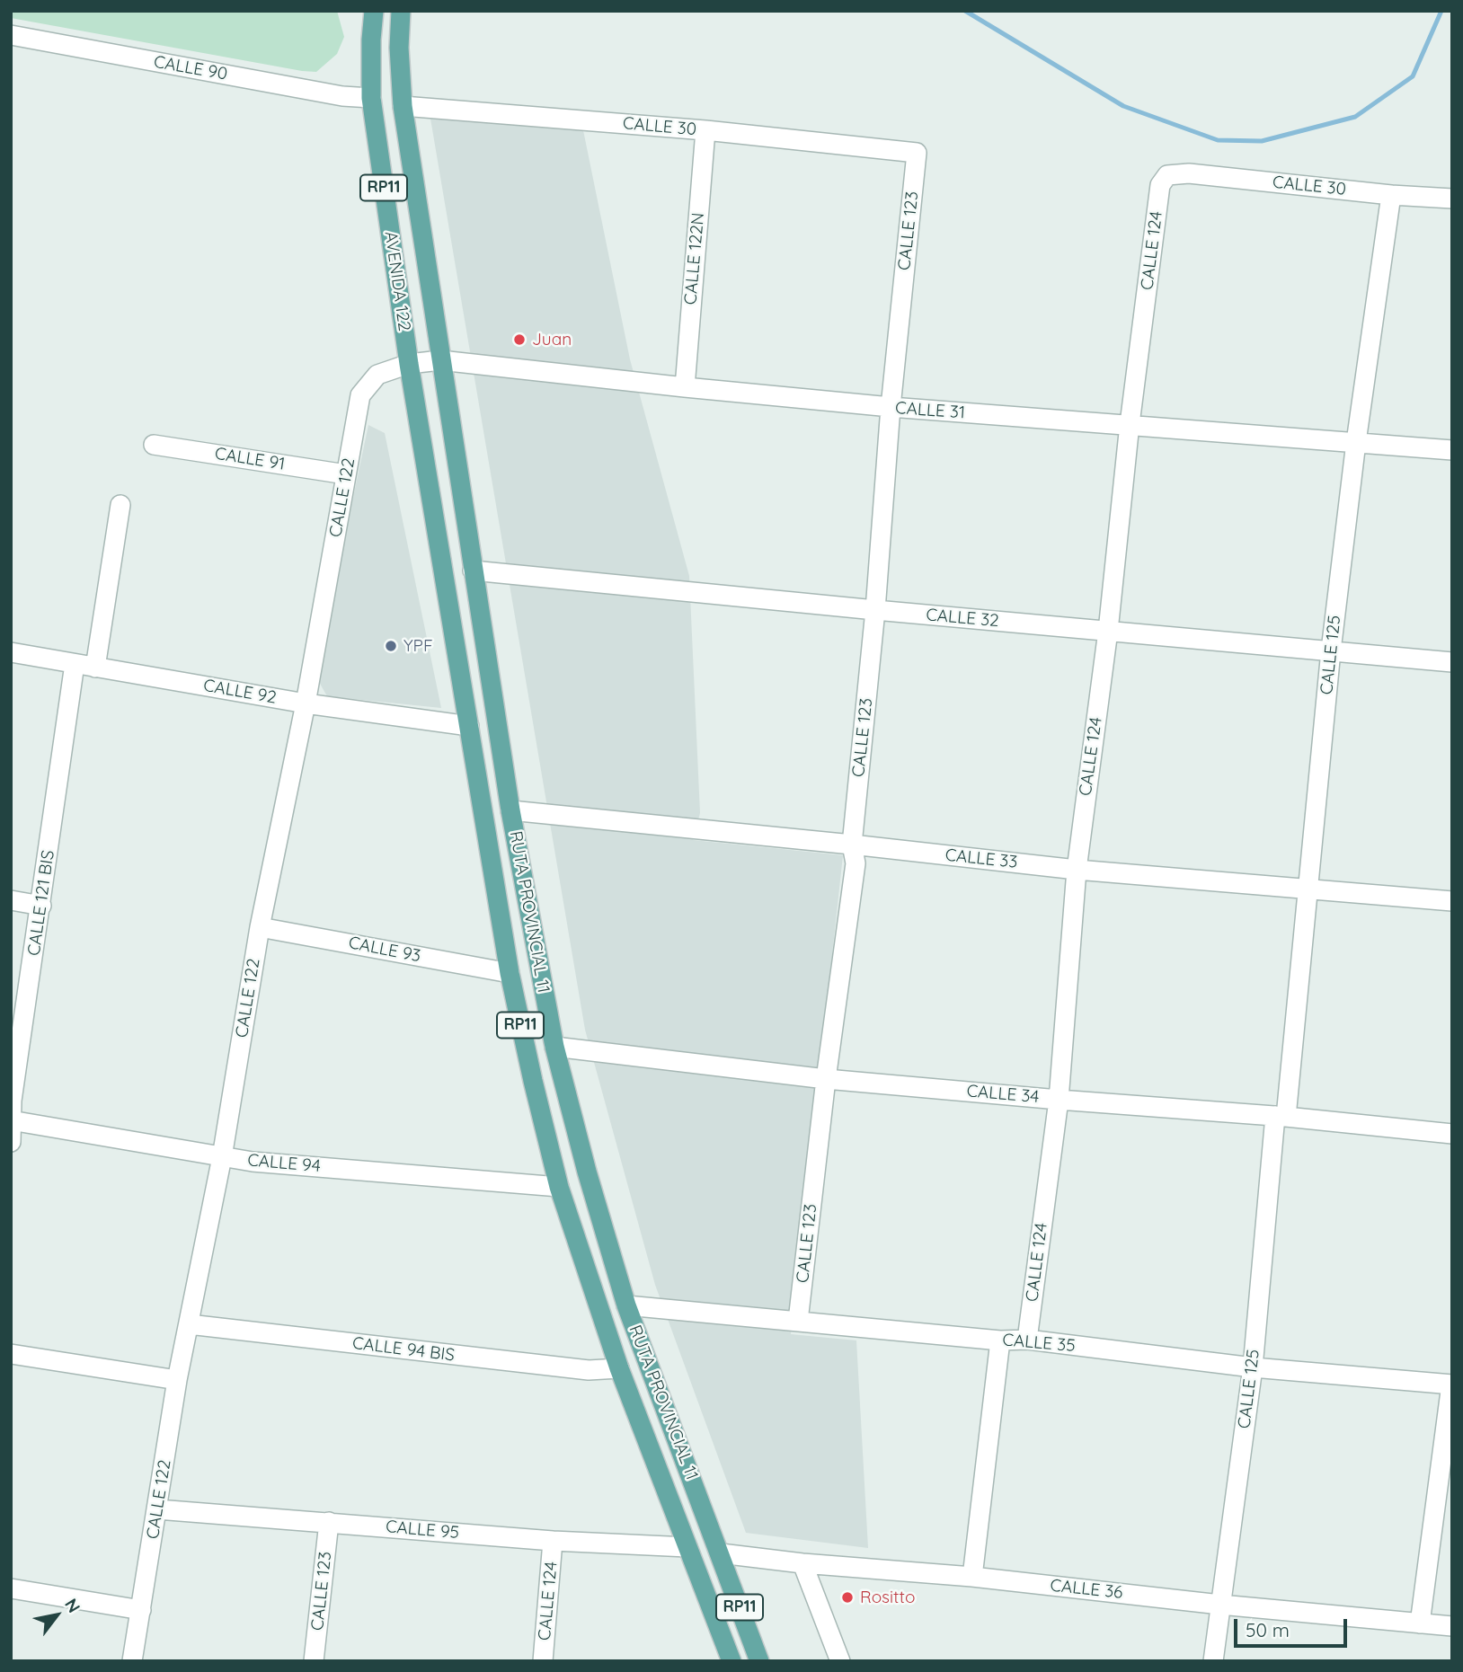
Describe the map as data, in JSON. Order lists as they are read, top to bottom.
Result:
{
  "streets": {
    "main road": ["RP11", "AVENIDA 122", "RUTA PROVINCIAL 11"],
    "street": [
      "CALLE 90",
      "CALLE 30",
      "CALLE 123",
      "CALLE 124",
      "CALLE 122N",
      "CALLE 31",
      "CALLE 91",
      "CALLE 122",
      "CALLE 32",
      "CALLE 125",
      "CALLE 92",
      "CALLE 33",
      "CALLE 121 BIS",
      "CALLE 93",
      "CALLE 34",
      "CALLE 94",
      "CALLE 35",
      "CALLE 94 BIS",
      "CALLE 95",
      "CALLE 36"
    ]
  },
  "crossings": [
    ["CALLE 90", "AVENIDA 122"],
    ["CALLE 30", "CALLE 123"],
    ["CALLE 30", "CALLE 124"],
    ["CALLE 30", "CALLE 122N"],
    ["CALLE 30", "AVENIDA 122"],
    ["CALLE 30", "CALLE 125"],
    ["CALLE 123", "CALLE 31"],
    ["CALLE 123", "CALLE 32"],
    ["CALLE 123", "CALLE 33"],
    ["CALLE 123", "CALLE 34"],
    ["CALLE 123", "CALLE 35"],
    ["CALLE 123", "CALLE 95"],
    ["CALLE 124", "CALLE 31"],
    ["CALLE 124", "CALLE 32"],
    ["CALLE 124", "CALLE 33"],
    ["CALLE 124", "CALLE 34"],
    ["CALLE 124", "CALLE 35"],
    ["CALLE 124", "CALLE 95"],
    ["CALLE 122N", "CALLE 31"],
    ["AVENIDA 122", "CALLE 31"],
    ["AVENIDA 122", "CALLE 122"],
    ["AVENIDA 122", "RUTA PROVINCIAL 11"],
    ["CALLE 31", "CALLE 122"],
    ["CALLE 31", "CALLE 125"],
    ["CALLE 31", "RUTA PROVINCIAL 11"],
    ["CALLE 91", "CALLE 122"],
    ["CALLE 122", "CALLE 92"],
    ["CALLE 122", "RUTA PROVINCIAL 11"],
    ["CALLE 122", "CALLE 93"],
    ["CALLE 122", "CALLE 94"],
    ["CALLE 122", "CALLE 94 BIS"],
    ["CALLE 122", "CALLE 95"],
    ["CALLE 32", "CALLE 125"],
    ["CALLE 32", "RUTA PROVINCIAL 11"],
    ["CALLE 125", "CALLE 33"],
    ["CALLE 125", "CALLE 34"],
    ["CALLE 125", "CALLE 35"],
    ["CALLE 125", "CALLE 36"],
    ["CALLE 92", "CALLE 121 BIS"],
    ["CALLE 92", "RUTA PROVINCIAL 11"],
    ["CALLE 33", "RUTA PROVINCIAL 11"],
    ["CALLE 121 BIS", "CALLE 94"],
    ["RUTA PROVINCIAL 11", "CALLE 93"],
    ["RUTA PROVINCIAL 11", "CALLE 34"],
    ["RUTA PROVINCIAL 11", "CALLE 94"],
    ["RUTA PROVINCIAL 11", "CALLE 35"],
    ["RUTA PROVINCIAL 11", "CALLE 94 BIS"],
    ["RUTA PROVINCIAL 11", "CALLE 95"],
    ["RUTA PROVINCIAL 11", "CALLE 36"]
  ],
  "places": ["Juan", "YPF", "Rositto"],
  "scale_bar": "50 m",
  "north": "top right"
}
